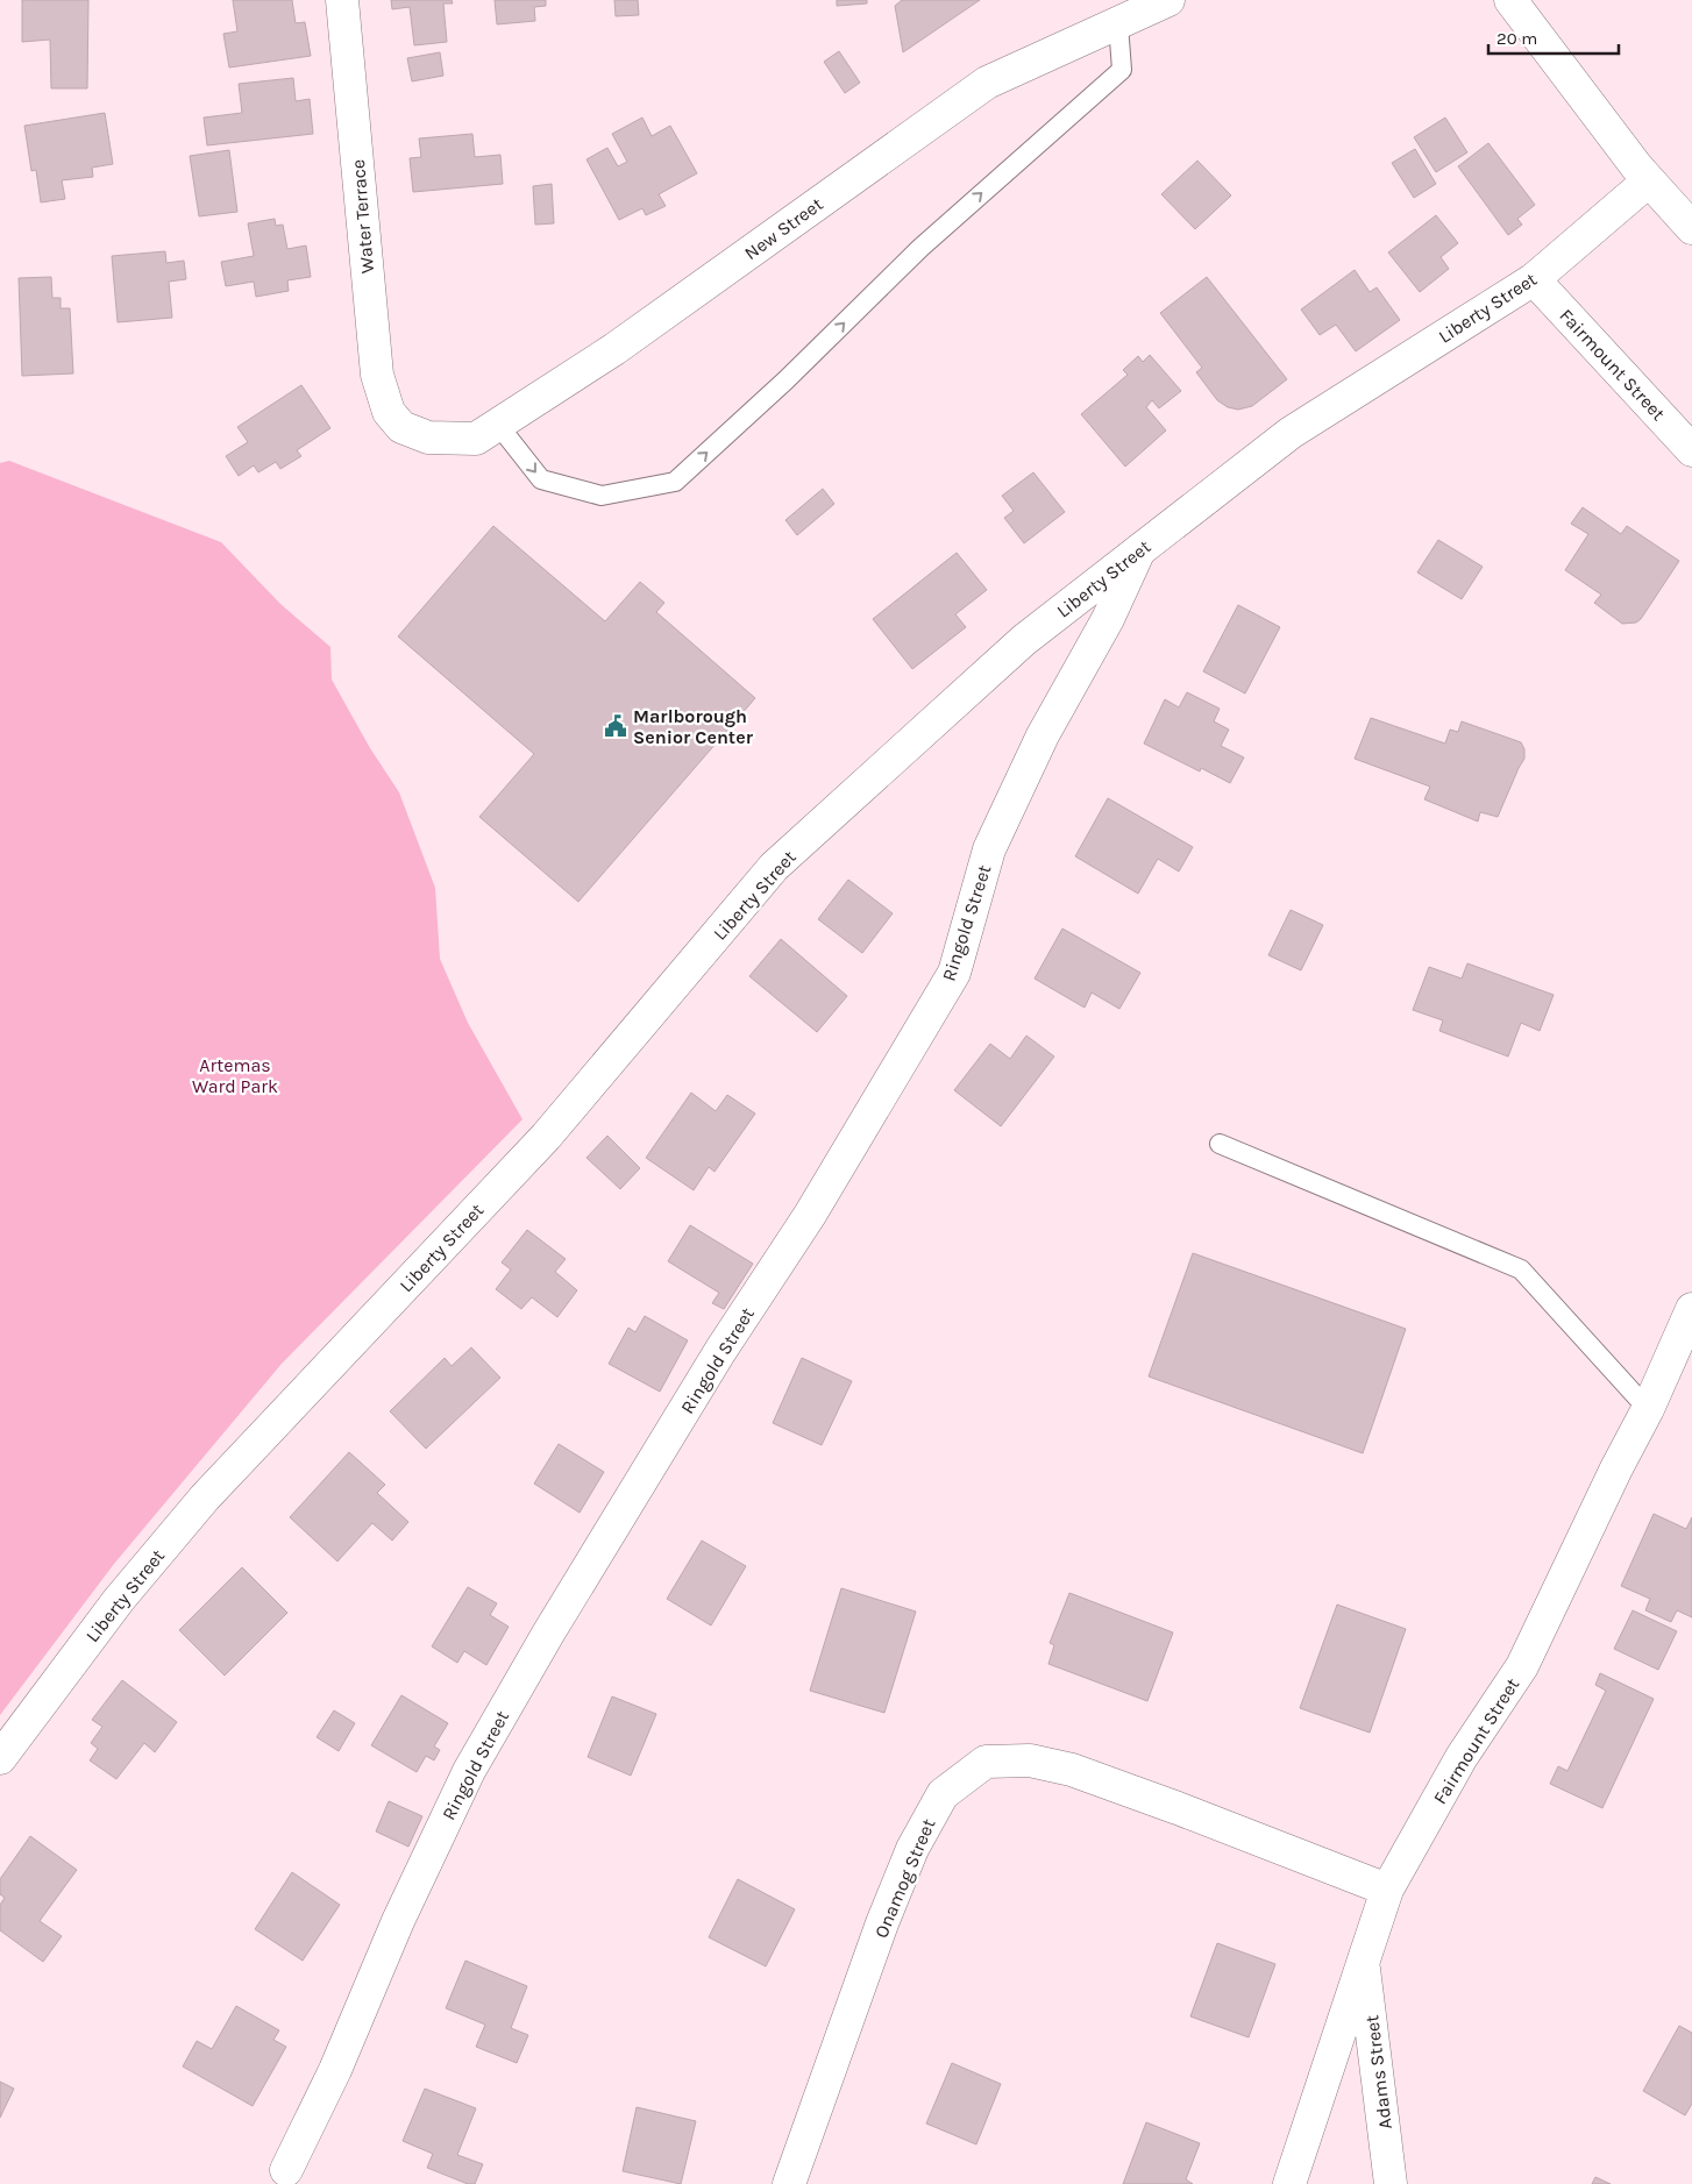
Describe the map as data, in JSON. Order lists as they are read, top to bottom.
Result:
{
  "streets": {
    "street": [
      "Water Terrace",
      "New Street",
      "Liberty Street",
      "Fairmount Street",
      "Ringold Street",
      "Onamog Street",
      "Adams Street"
    ]
  },
  "crossings": [
    ["Water Terrace", "New Street"],
    ["Liberty Street", "Fairmount Street"],
    ["Liberty Street", "Ringold Street"],
    ["Fairmount Street", "Onamog Street"],
    ["Fairmount Street", "Adams Street"]
  ],
  "parks": ["Artemas Ward Park"],
  "places": {
    "public building": ["Marlborough Senior Center"]
  },
  "scale_bar": "20 m"
}
